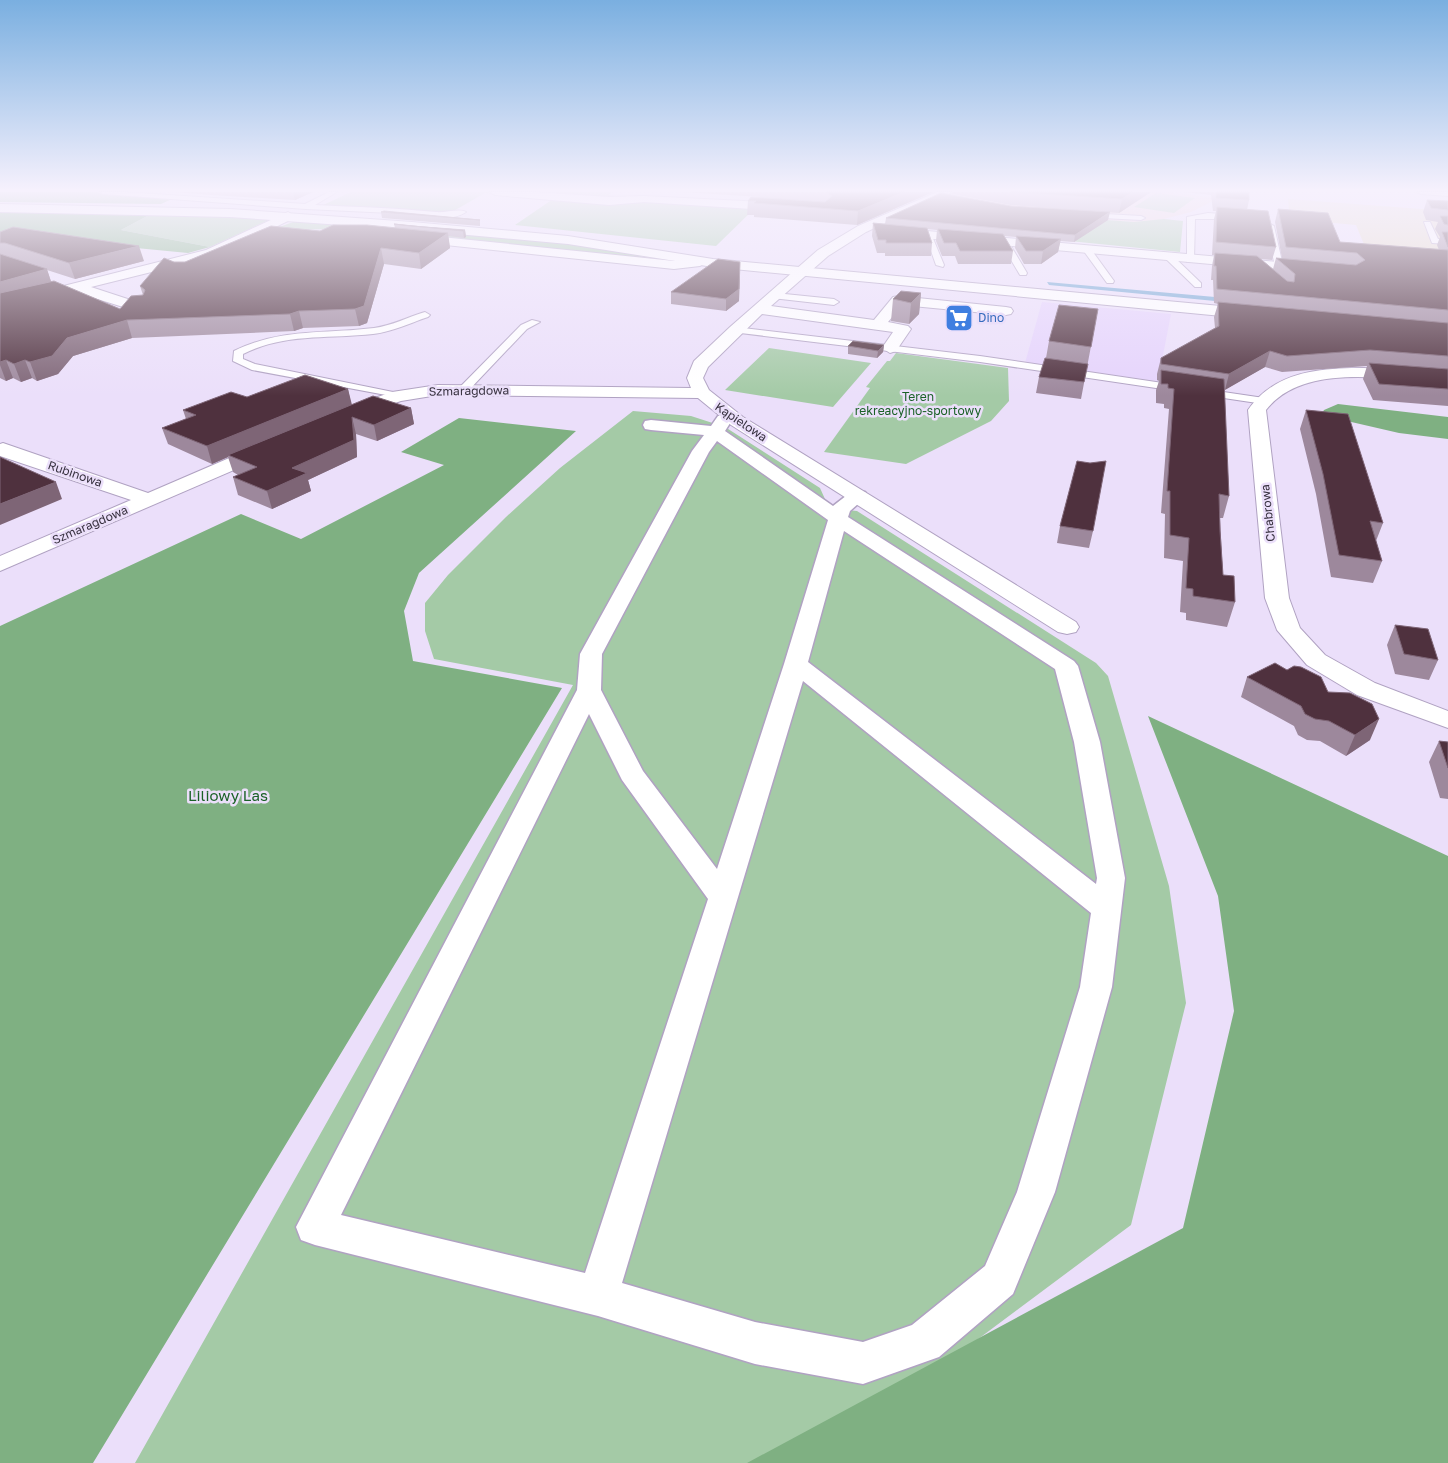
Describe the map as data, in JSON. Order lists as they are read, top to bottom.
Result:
{
  "streets": {
    "street": [
      "Szmaragdowa",
      "Kąpielowa",
      "Rubinowa",
      "Chabrowa"
    ]
  },
  "crossings": [
    ["Szmaragdowa", "Kąpielowa"],
    ["Szmaragdowa", "Rubinowa"]
  ],
  "parks": ["Teren rekreacyjno-sportowy", "Liliowy Las"],
  "places": {
    "supermarket": ["Dino"]
  }
}
